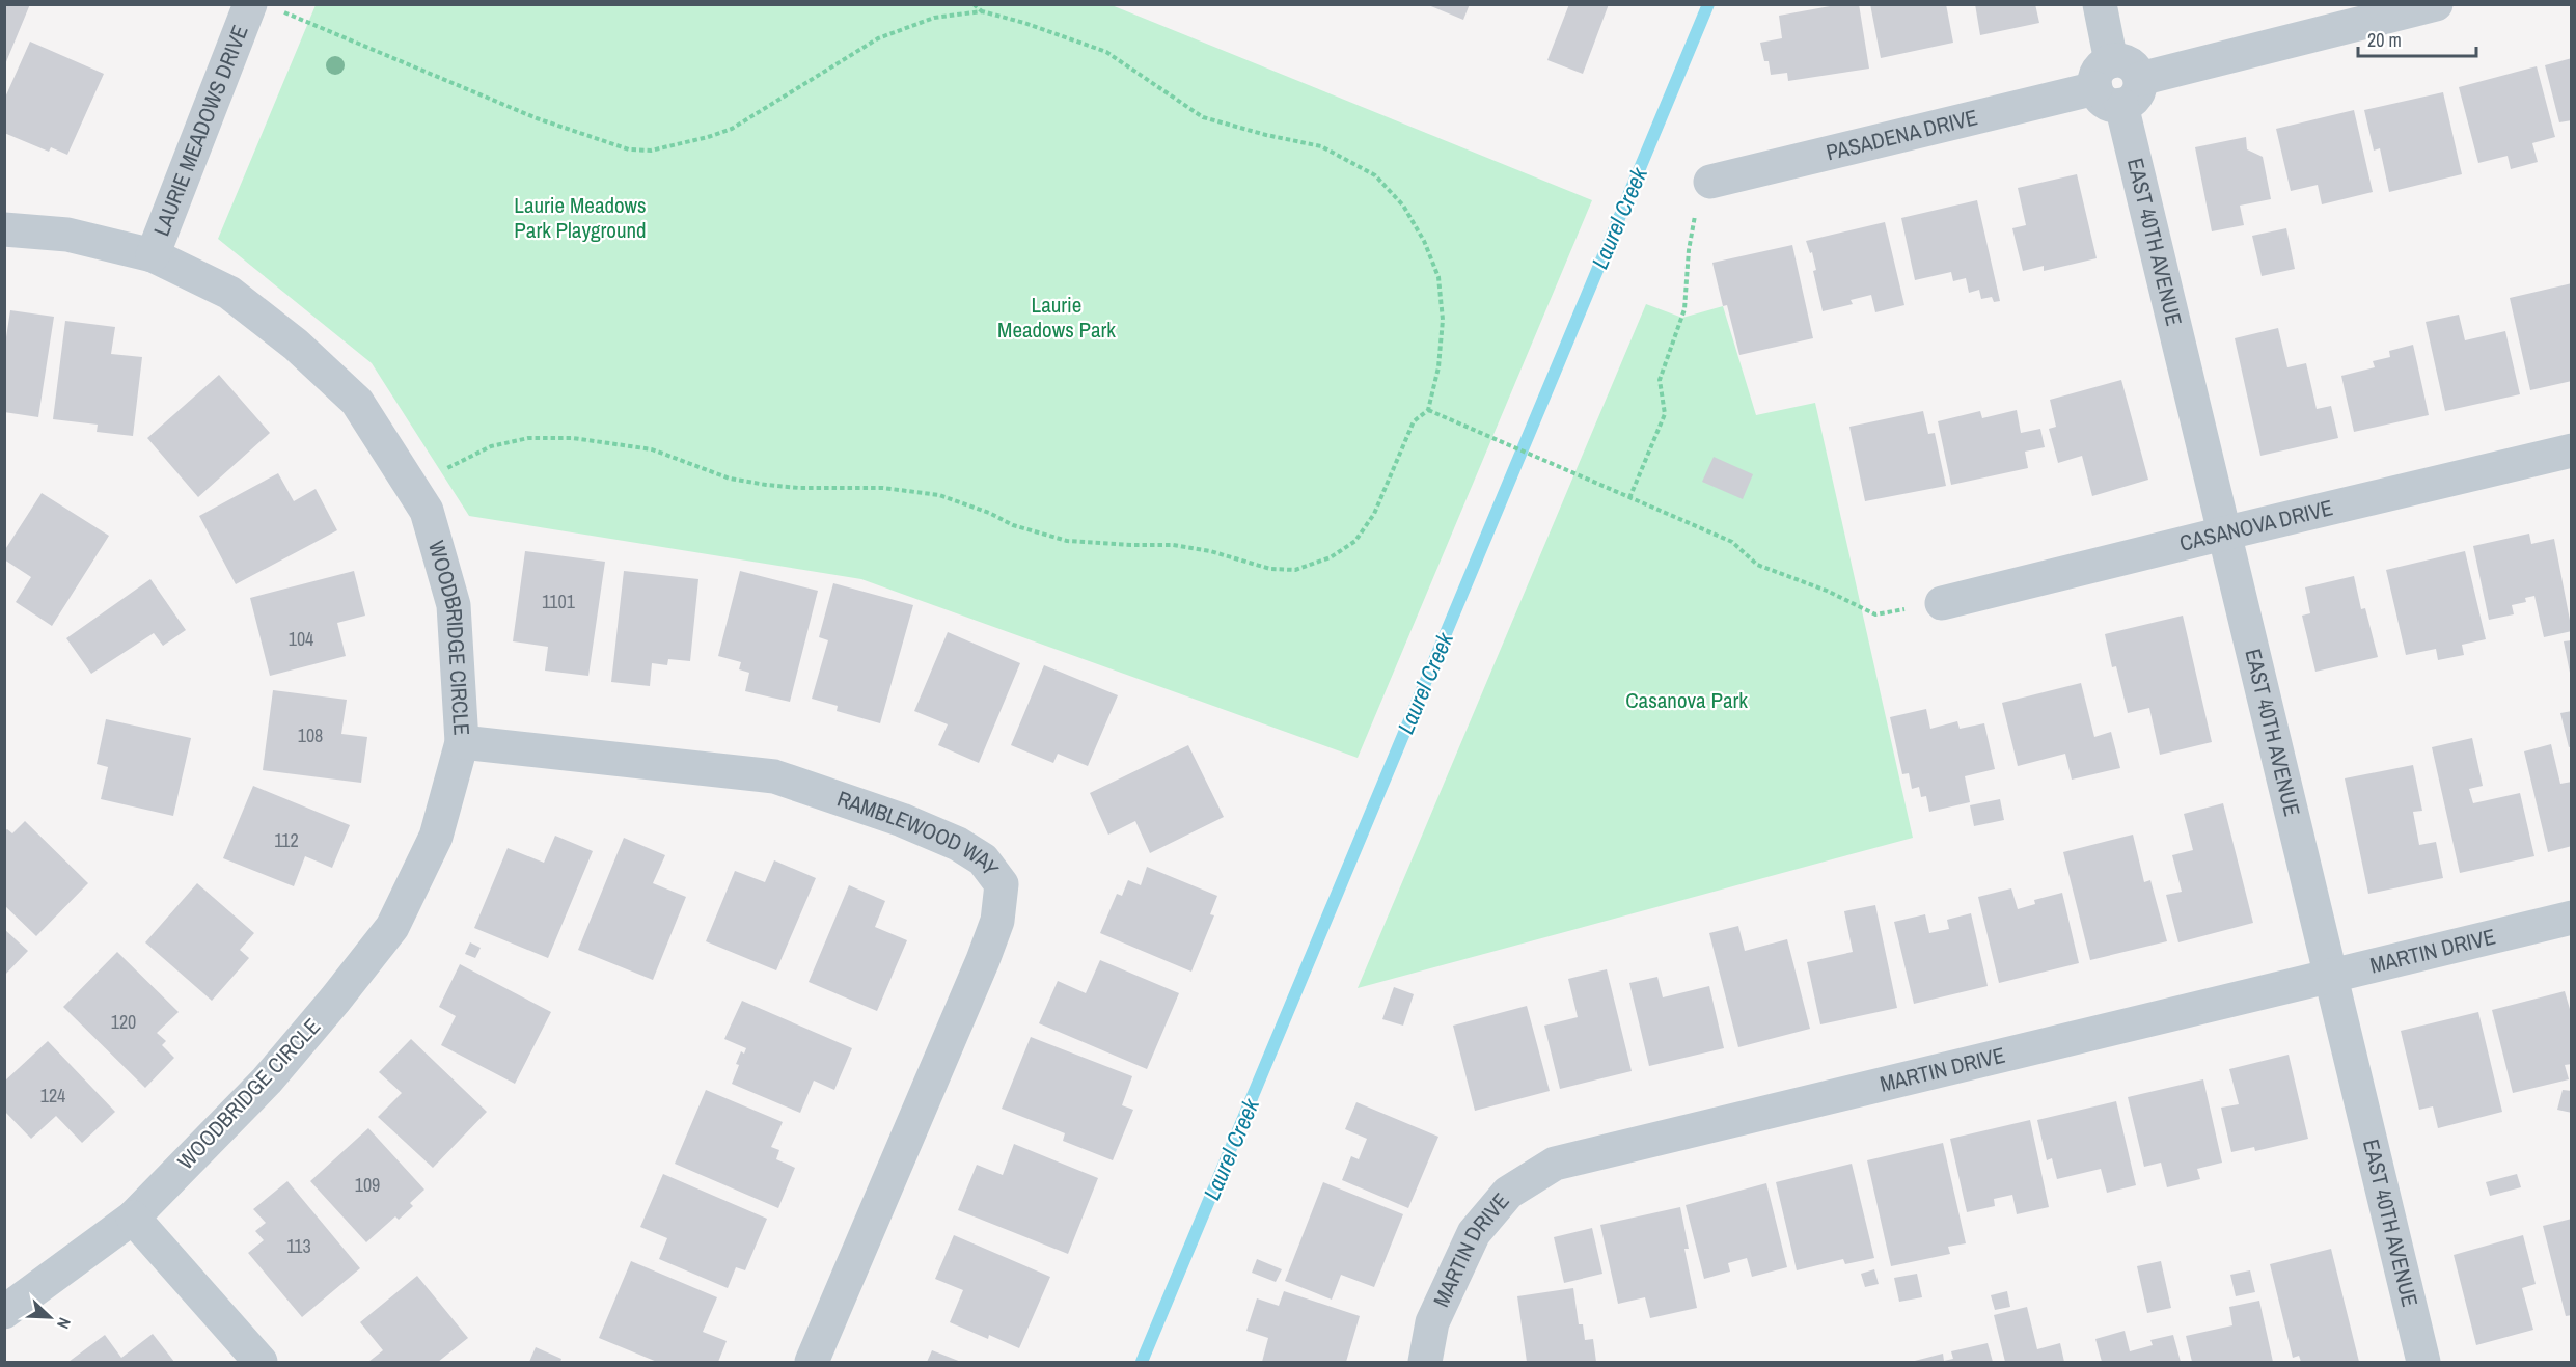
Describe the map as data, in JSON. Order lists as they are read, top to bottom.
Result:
{
  "streets": {
    "street": [
      "LAURIE MEADOWS DRIVE",
      "PASADENA DRIVE",
      "EAST 40TH AVENUE",
      "CASANOVA DRIVE",
      "WOODBRIDGE CIRCLE",
      "RAMBLEWOOD WAY",
      "MARTIN DRIVE"
    ]
  },
  "crossings": [
    ["LAURIE MEADOWS DRIVE", "WOODBRIDGE CIRCLE"],
    ["PASADENA DRIVE", "EAST 40TH AVENUE"],
    ["EAST 40TH AVENUE", "CASANOVA DRIVE"],
    ["EAST 40TH AVENUE", "MARTIN DRIVE"],
    ["WOODBRIDGE CIRCLE", "RAMBLEWOOD WAY"]
  ],
  "water": ["Laurel Creek"],
  "parks": ["Laurie Meadows Park Playground", "Laurie Meadows Park", "Casanova Park"],
  "house_numbers": [
    "1101",
    "104",
    "108",
    "112",
    "120",
    "124",
    "109",
    "113"
  ],
  "scale_bar": "20 m",
  "north": "bottom right"
}
